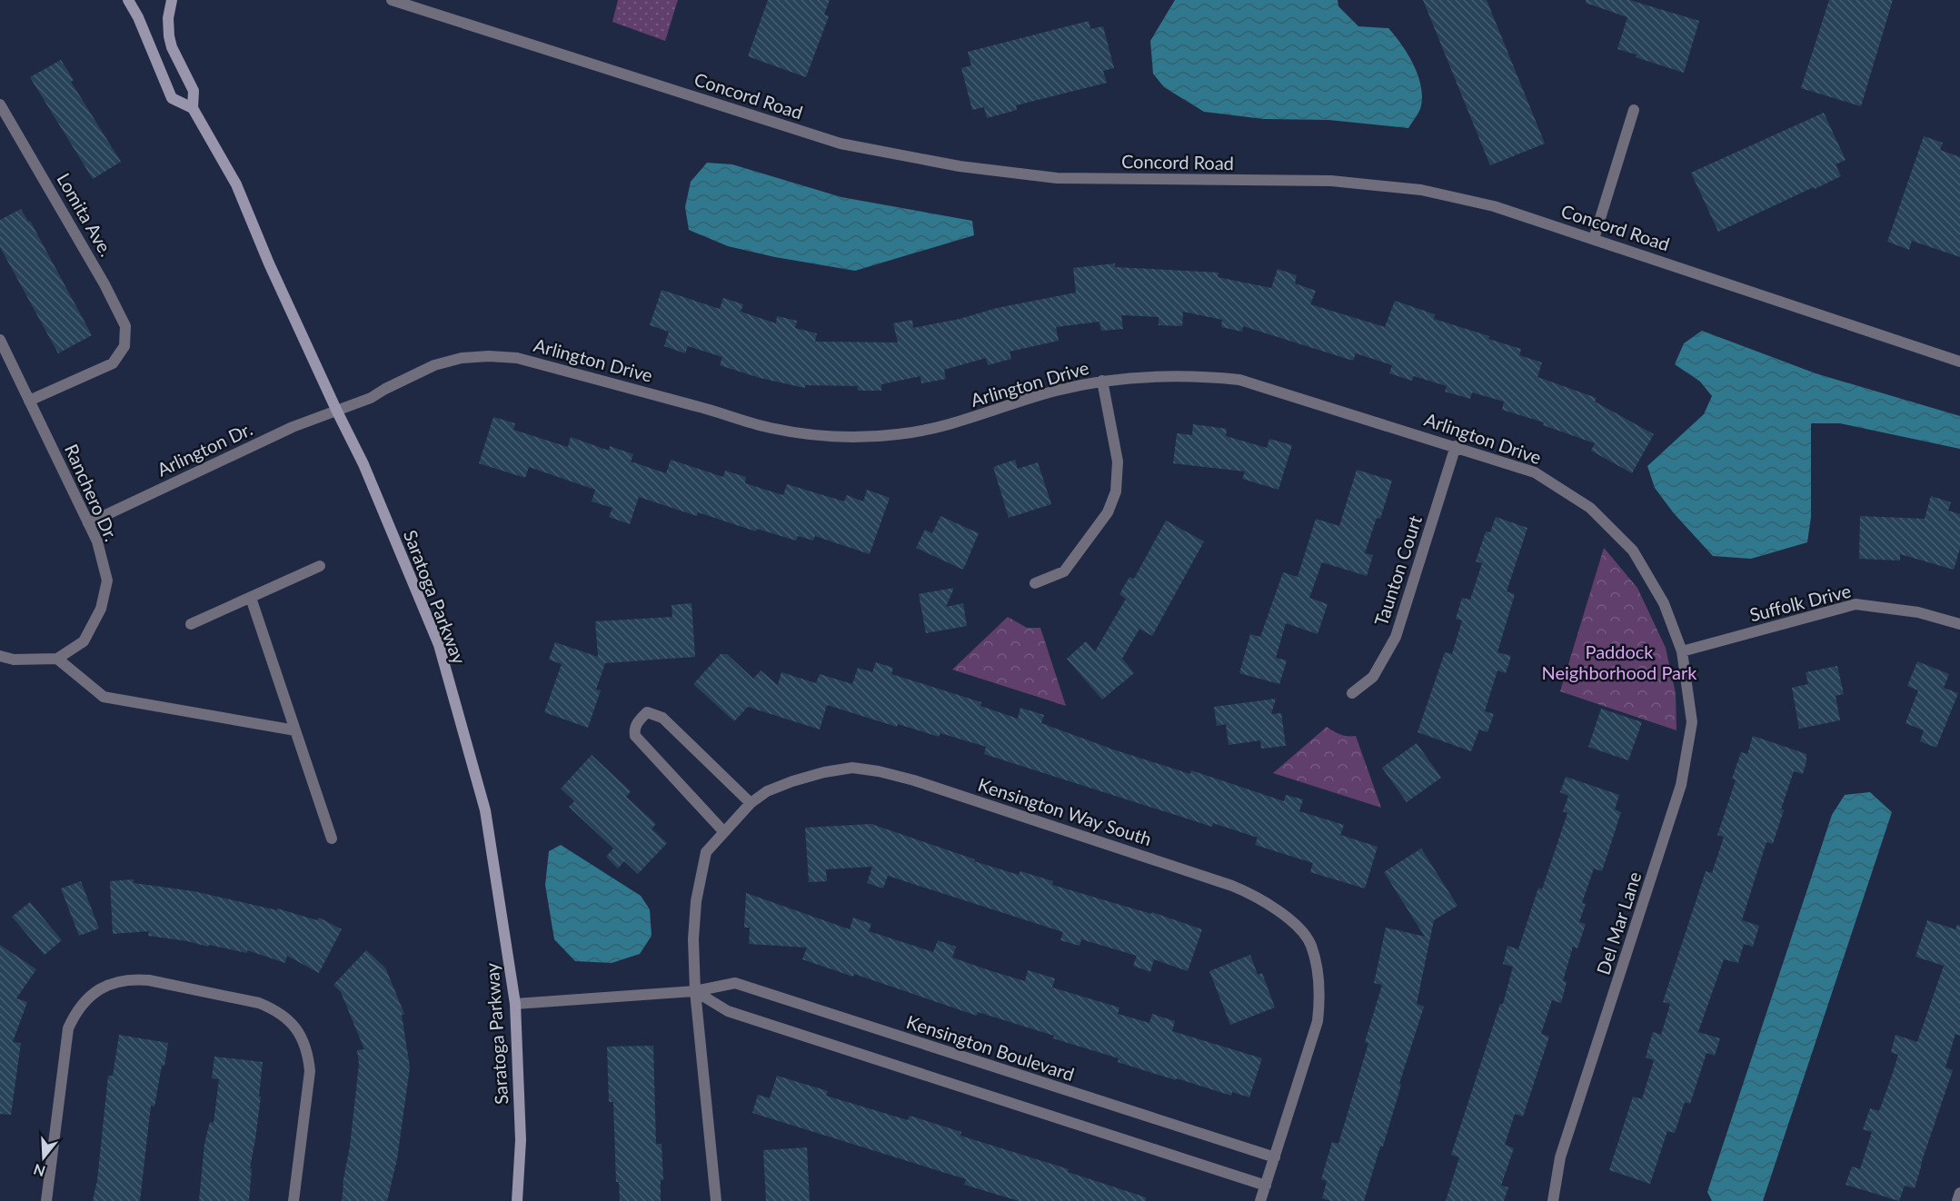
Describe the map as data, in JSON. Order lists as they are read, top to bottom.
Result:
{
  "streets": {
    "street": [
      "Concord Road",
      "Lomita Ave.",
      "Arlington Drive",
      "Arlington Dr.",
      "Ranchero Dr.",
      "Taunton Court",
      "Saratoga Parkway",
      "Suffolk Drive",
      "Kensington Way South",
      "Del Mar Lane",
      "Kensington Boulevard"
    ]
  },
  "crossings": [
    ["Lomita Ave.", "Ranchero Dr."],
    ["Arlington Drive", "Arlington Dr."],
    ["Arlington Drive", "Taunton Court"],
    ["Arlington Drive", "Saratoga Parkway"],
    ["Arlington Drive", "Suffolk Drive"],
    ["Arlington Drive", "Del Mar Lane"],
    ["Arlington Dr.", "Ranchero Dr."],
    ["Arlington Dr.", "Saratoga Parkway"],
    ["Saratoga Parkway", "Kensington Boulevard"],
    ["Suffolk Drive", "Del Mar Lane"],
    ["Kensington Way South", "Kensington Boulevard"]
  ],
  "parks": ["Paddock Neighborhood Park"],
  "north": "bottom"
}
